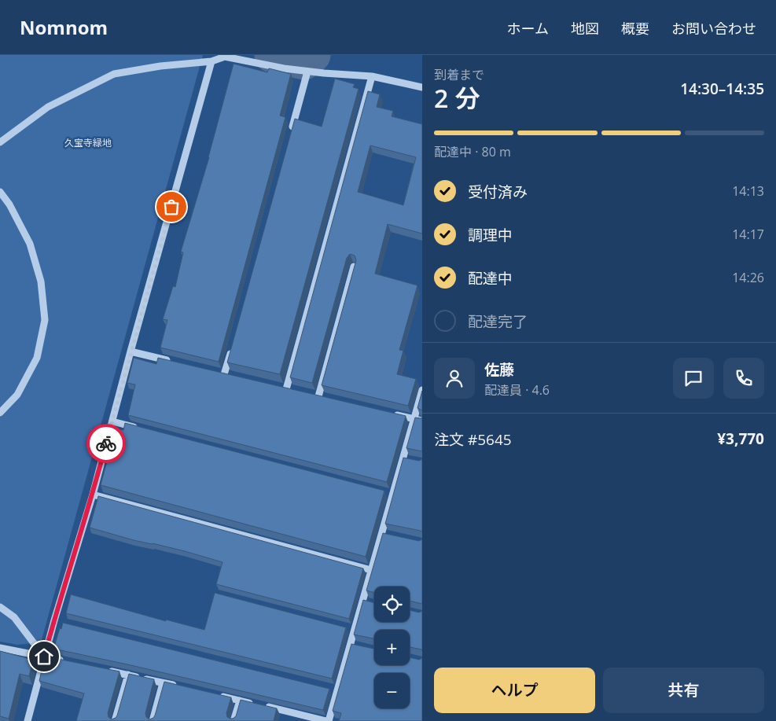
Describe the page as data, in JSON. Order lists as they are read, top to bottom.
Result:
{
  "parks": ["久宝寺緑地"],
  "page": {
    "header": "Nomnom",
    "nav": [
      "ホーム",
      "地図",
      "概要",
      "お問い合わせ"
    ],
    "heading": ["2 分", "到着まで", "14:30–14:35"],
    "panel": [
      "佐藤",
      "配達員 · 4.6",
      "注文 #5645",
      "¥3,770"
    ],
    "bar": "配達中 · 80 m",
    "list": [
      ["受付済み", "14:13"],
      ["調理中", "14:17"],
      ["配達中", "14:26"],
      "配達完了"
    ],
    "map_buttons": ["+", "−"],
    "buttons": ["ヘルプ", "共有"]
  }
}
